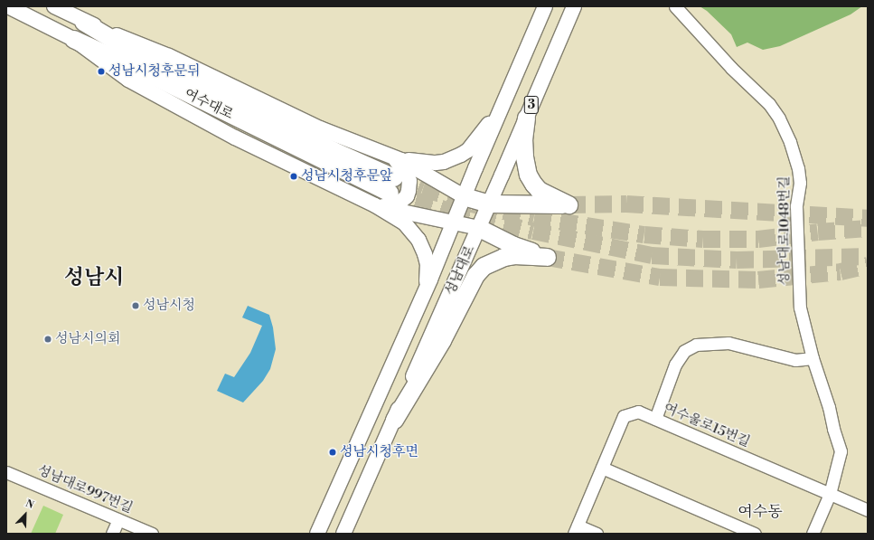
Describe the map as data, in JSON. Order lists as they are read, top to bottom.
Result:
{
  "streets": {
    "highway": ["여수대로"],
    "main road": ["3", "성남대로"],
    "street": ["성남대로1048번길", "여수울로15번길", "성남대로997번길"]
  },
  "crossings": [
    ["성남대로1048번길", "여수울로15번길"]
  ],
  "districts": ["성남시", "여수동"],
  "places": [
    "성남시청후문뒤",
    "성남시청후문앞",
    "성남시청",
    "성남시의회",
    "성남시청후면"
  ],
  "north": "top right"
}
